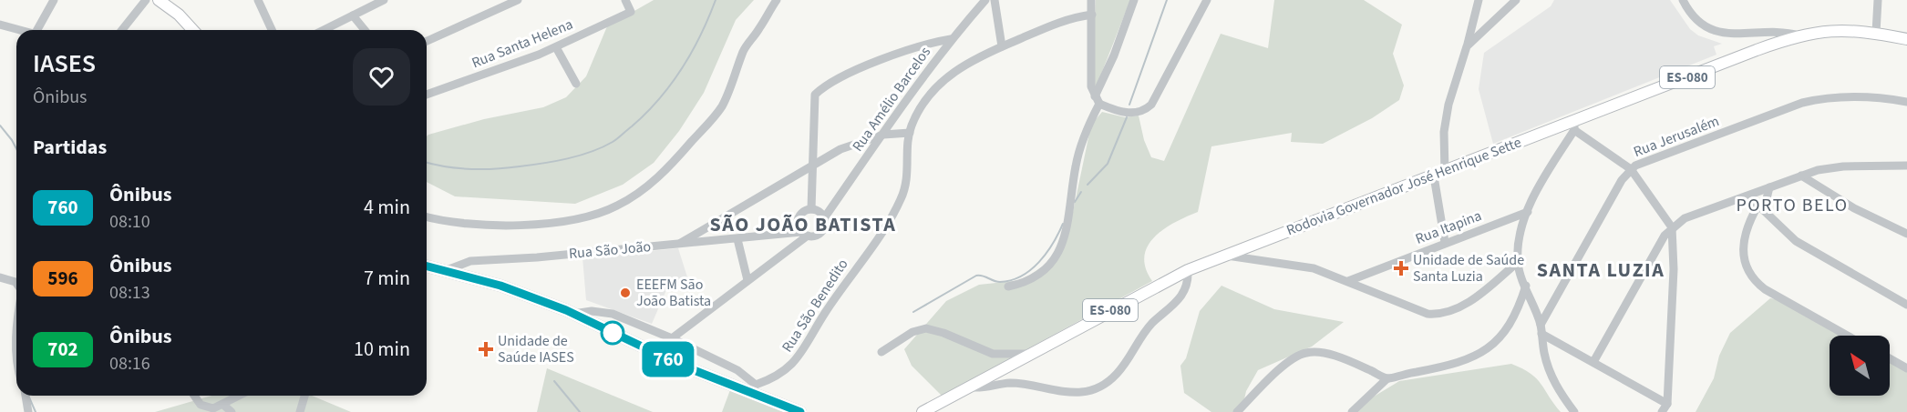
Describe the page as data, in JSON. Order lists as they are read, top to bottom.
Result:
{
  "streets": {
    "main road": ["ES-080", "Rodovia Governador José Henrique Sette"],
    "street": [
      "Rua Santa Helena",
      "Rua Amélio Barcelos",
      "Rua Jerusalém",
      "Rua Itapina",
      "Rua São João",
      "Rua São Benedito"
    ]
  },
  "crossings": [
    ["Rua Amélio Barcelos", "Rua São João"]
  ],
  "districts": ["PORTO BELO", "SÃO JOÃO BATISTA", "SANTA LUZIA"],
  "places": {
    "health": ["Unidade de Saúde Santa Luzia", "Unidade de Saúde IASES"],
    "other": ["EEEFM São João Batista"]
  },
  "lines": ["bus line 760"],
  "north": "top left",
  "page": {
    "on_map": "760",
    "heading": [
      ["IASES", "Ônibus"],
      "Partidas"
    ],
    "list": [
      {
        "mark": "760",
        "name": "Ônibus",
        "note": "08:10",
        "value": "4 min"
      },
      {
        "mark": "596",
        "name": "Ônibus",
        "note": "08:13",
        "value": "7 min"
      },
      {
        "mark": "702",
        "name": "Ônibus",
        "note": "08:16",
        "value": "10 min"
      }
    ]
  }
}
